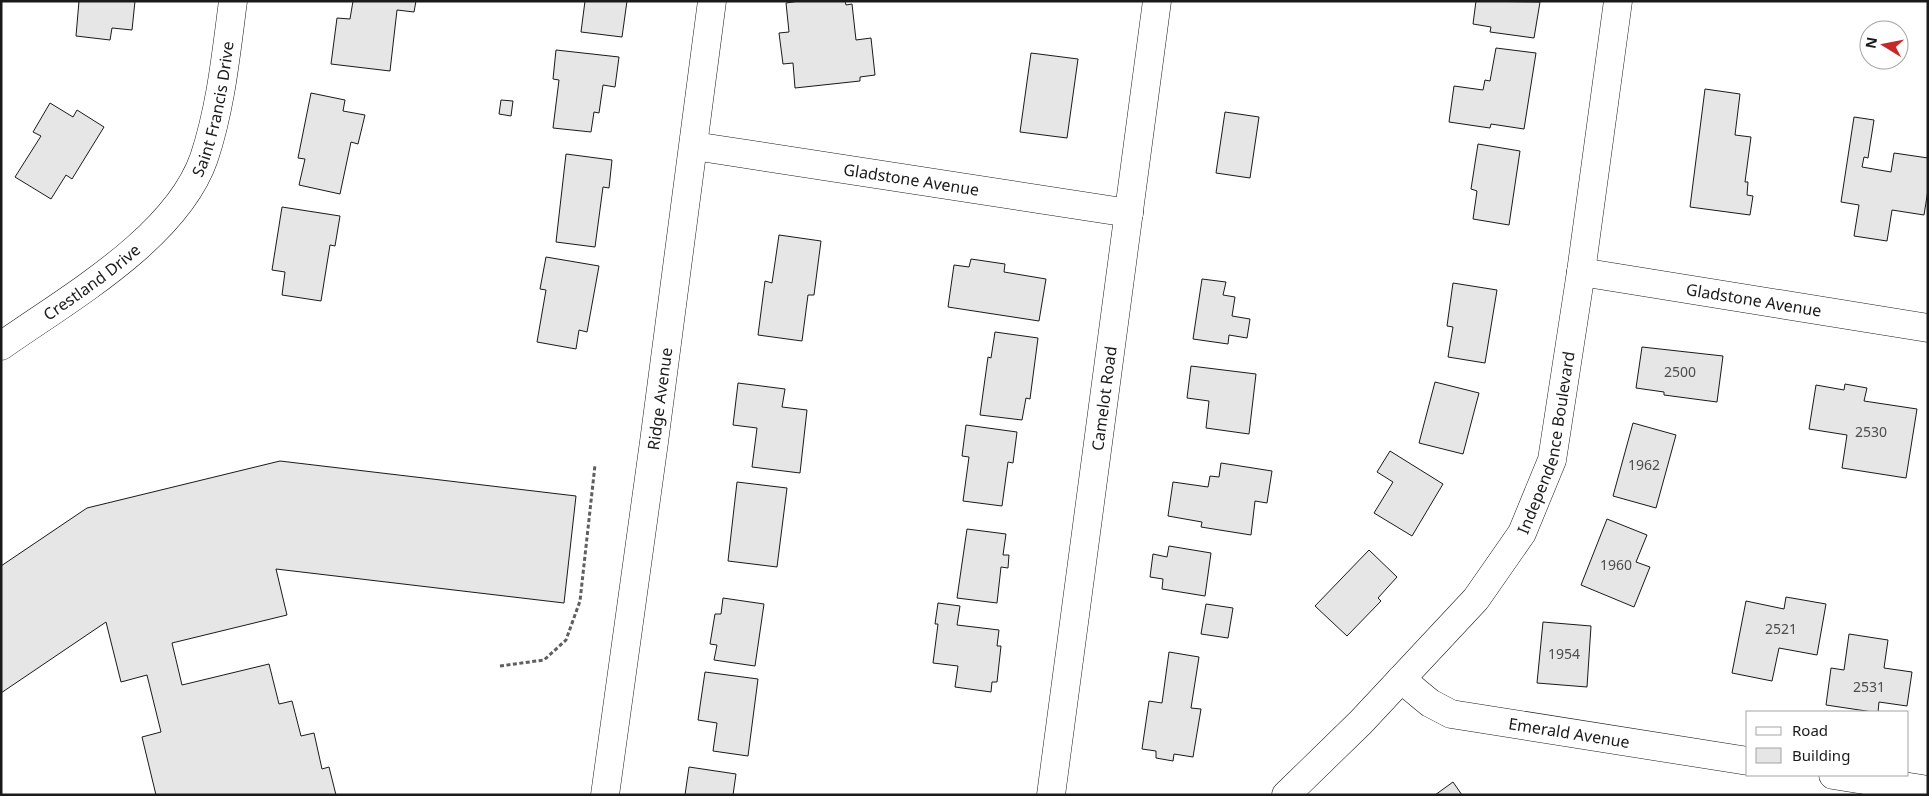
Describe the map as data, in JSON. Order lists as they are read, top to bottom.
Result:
{
  "streets": {
    "street": [
      "Saint Francis Drive",
      "Gladstone Avenue",
      "Crestland Drive",
      "Ridge Avenue",
      "Camelot Road",
      "Independence Boulevard",
      "Emerald Avenue"
    ]
  },
  "crossings": [
    ["Saint Francis Drive", "Crestland Drive"],
    ["Gladstone Avenue", "Ridge Avenue"],
    ["Gladstone Avenue", "Camelot Road"],
    ["Gladstone Avenue", "Independence Boulevard"],
    ["Independence Boulevard", "Emerald Avenue"]
  ],
  "house_numbers": [
    "2500",
    "2530",
    "1962",
    "1960",
    "2521",
    "1954",
    "2531"
  ],
  "legend": ["Road", "Building"],
  "north": "left"
}
